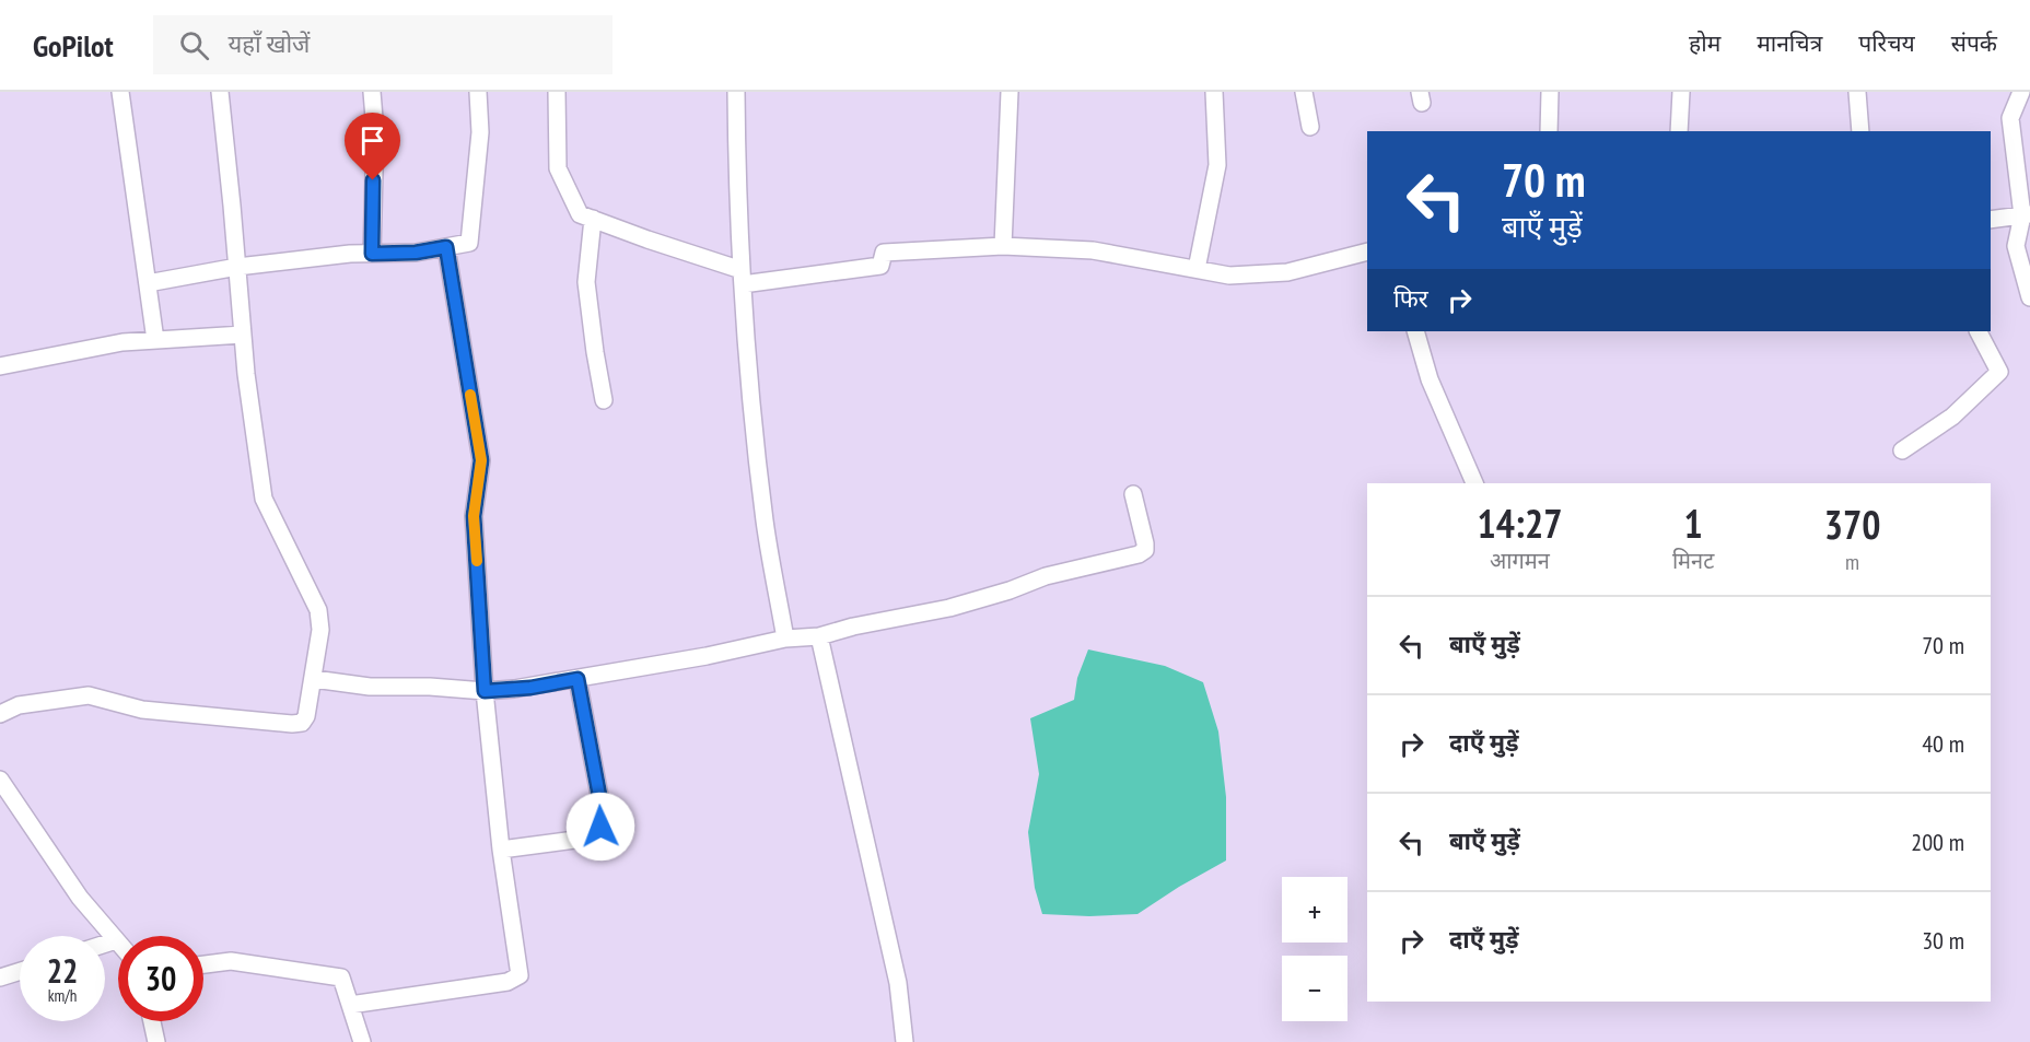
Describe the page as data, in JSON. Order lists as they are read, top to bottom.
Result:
{
  "page": {
    "header": "GoPilot",
    "search": "यहाँ खोजें",
    "nav": [
      "होम",
      "मानचित्र",
      "परिचय",
      "संपर्क"
    ],
    "turn": ["70 m", "बाएँ मुड़ें"],
    "then": "फिर",
    "eta": [
      "14:27",
      "आगमन",
      "1",
      "मिनट",
      "370",
      "m"
    ],
    "list": [
      {
        "name": "बाएँ मुड़ें",
        "value": "70 m"
      },
      {
        "name": "दाएँ मुड़ें",
        "value": "40 m"
      },
      {
        "name": "बाएँ मुड़ें",
        "value": "200 m"
      },
      {
        "name": "दाएँ मुड़ें",
        "value": "30 m"
      }
    ],
    "map_buttons": ["+", "−"],
    "speed": "22 km/h",
    "limit": "30"
  }
}
